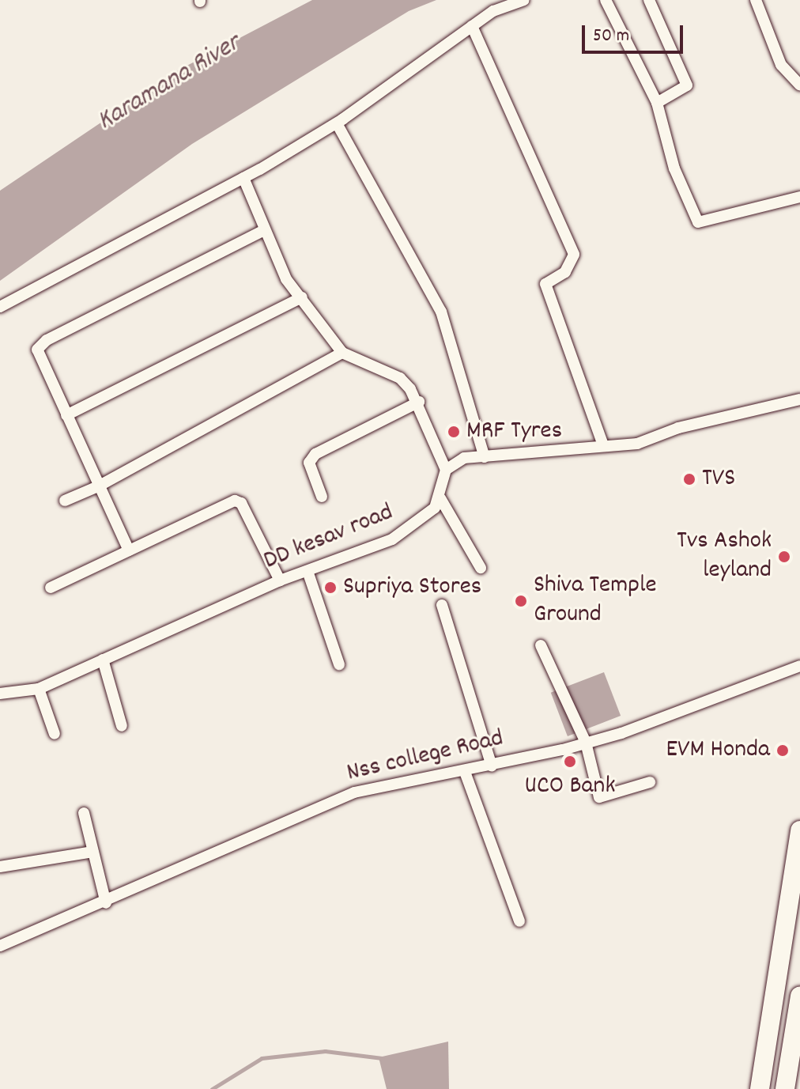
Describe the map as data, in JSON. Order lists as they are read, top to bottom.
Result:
{
  "streets": {
    "street": ["DD kesav road", "Nss college Road"]
  },
  "water": ["Karamana River"],
  "places": [
    "MRF Tyres",
    "TVS",
    "Tvs Ashok leyland",
    "Supriya Stores",
    "Shiva Temple Ground",
    "EVM Honda",
    "UCO Bank"
  ],
  "scale_bar": "50 m"
}
